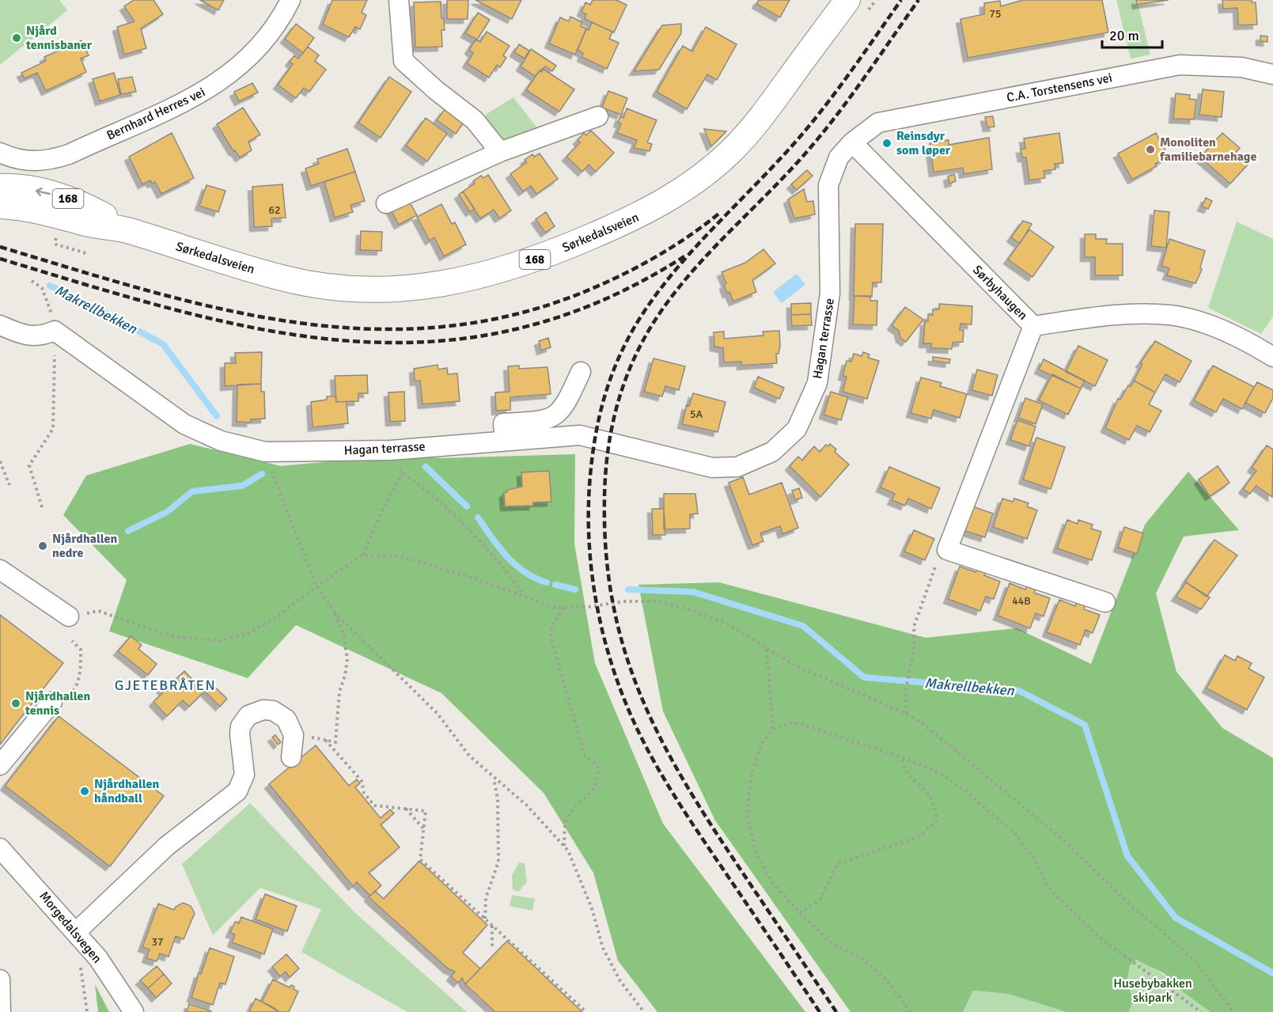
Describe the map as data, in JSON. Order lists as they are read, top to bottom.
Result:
{
  "streets": {
    "main road": ["168", "Sørkedalsveien"],
    "street": [
      "C.A. Torstensens vei",
      "Bernhard Herres vei",
      "Sørbyhaugen",
      "Hagan terrasse",
      "Morgedalsvegen"
    ]
  },
  "crossings": [
    ["C.A. Torstensens vei", "Sørbyhaugen"],
    ["C.A. Torstensens vei", "Hagan terrasse"],
    ["Sørbyhaugen", "Hagan terrasse"]
  ],
  "districts": ["GJETEBRÅTEN"],
  "water": ["Makrellbekken"],
  "parks": ["Husebybakken skipark"],
  "places": [
    "Njård tennisbaner",
    "Reinsdyr som løper",
    "Monoliten familiebarnehage",
    "Njårdhallen nedre",
    "Njårdhallen tennis",
    "Njårdhallen håndball"
  ],
  "house_numbers": [
    "75",
    "62",
    "5A",
    "44B",
    "37"
  ],
  "scale_bar": "20 m"
}
